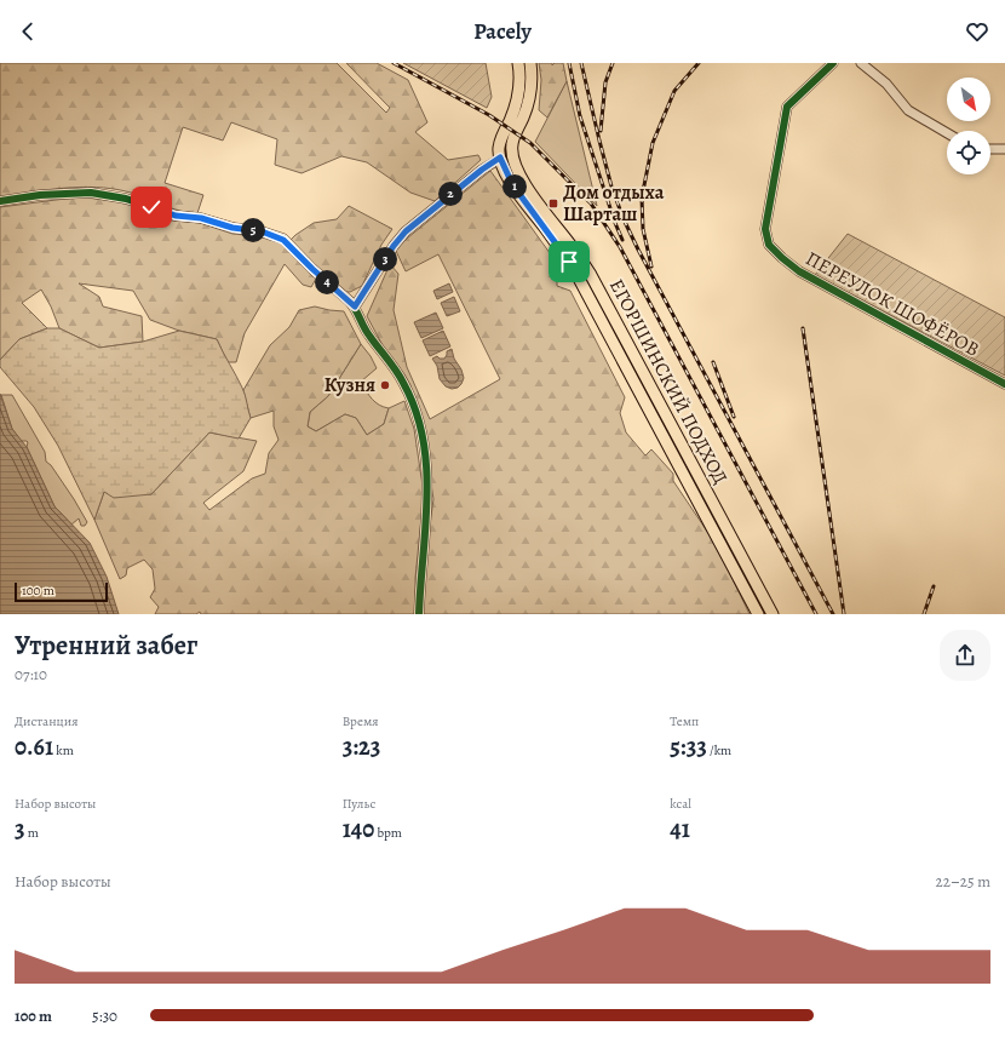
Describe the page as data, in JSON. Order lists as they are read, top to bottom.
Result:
{
  "streets": {
    "main road": ["ЕГОРШИНСКИЙ ПОДХОД"],
    "street": ["ПЕРЕУЛОК ШОФЁРОВ"]
  },
  "places": {
    "transit": ["Дом отдыха Шарташ"],
    "other": ["Кузня"]
  },
  "scale_bar": "100 m",
  "north": "bottom right",
  "page": {
    "header": "Pacely",
    "pins": [
      "1",
      "2",
      "5",
      "3",
      "4"
    ],
    "scale": "100 m",
    "heading": ["Утренний забег", "07:10"],
    "stats": [
      ["Дистанция", "0.61 km"],
      ["Время", "3:23"],
      ["Темп", "5:33 /km"],
      ["Набор высоты", "3 m"],
      ["Пульс", "140 bpm"],
      ["kcal", "41"]
    ],
    "chart": ["Набор высоты", "22–25 m"],
    "list": [
      {
        "name": "100 m",
        "note": "5:30"
      }
    ]
  }
}
